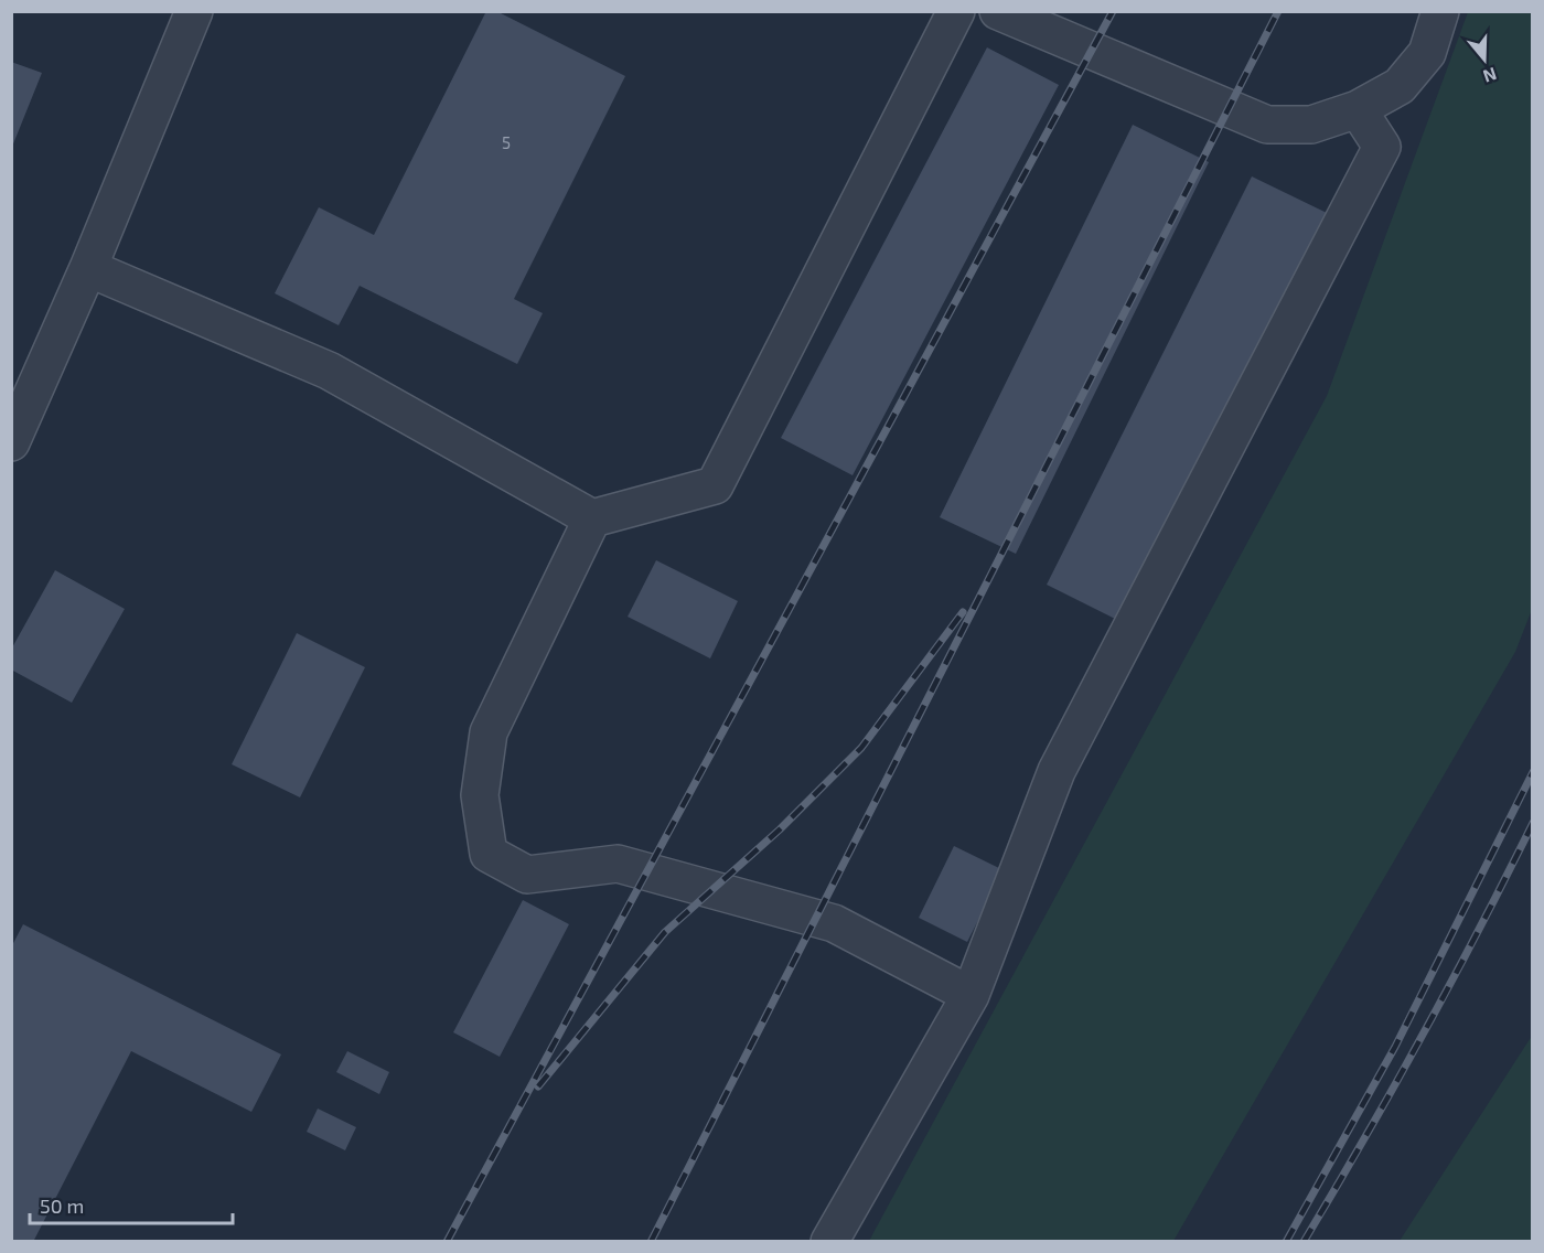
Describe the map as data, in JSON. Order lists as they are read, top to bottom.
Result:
{
  "house_numbers": ["5"],
  "scale_bar": "50 m",
  "north": "bottom"
}
